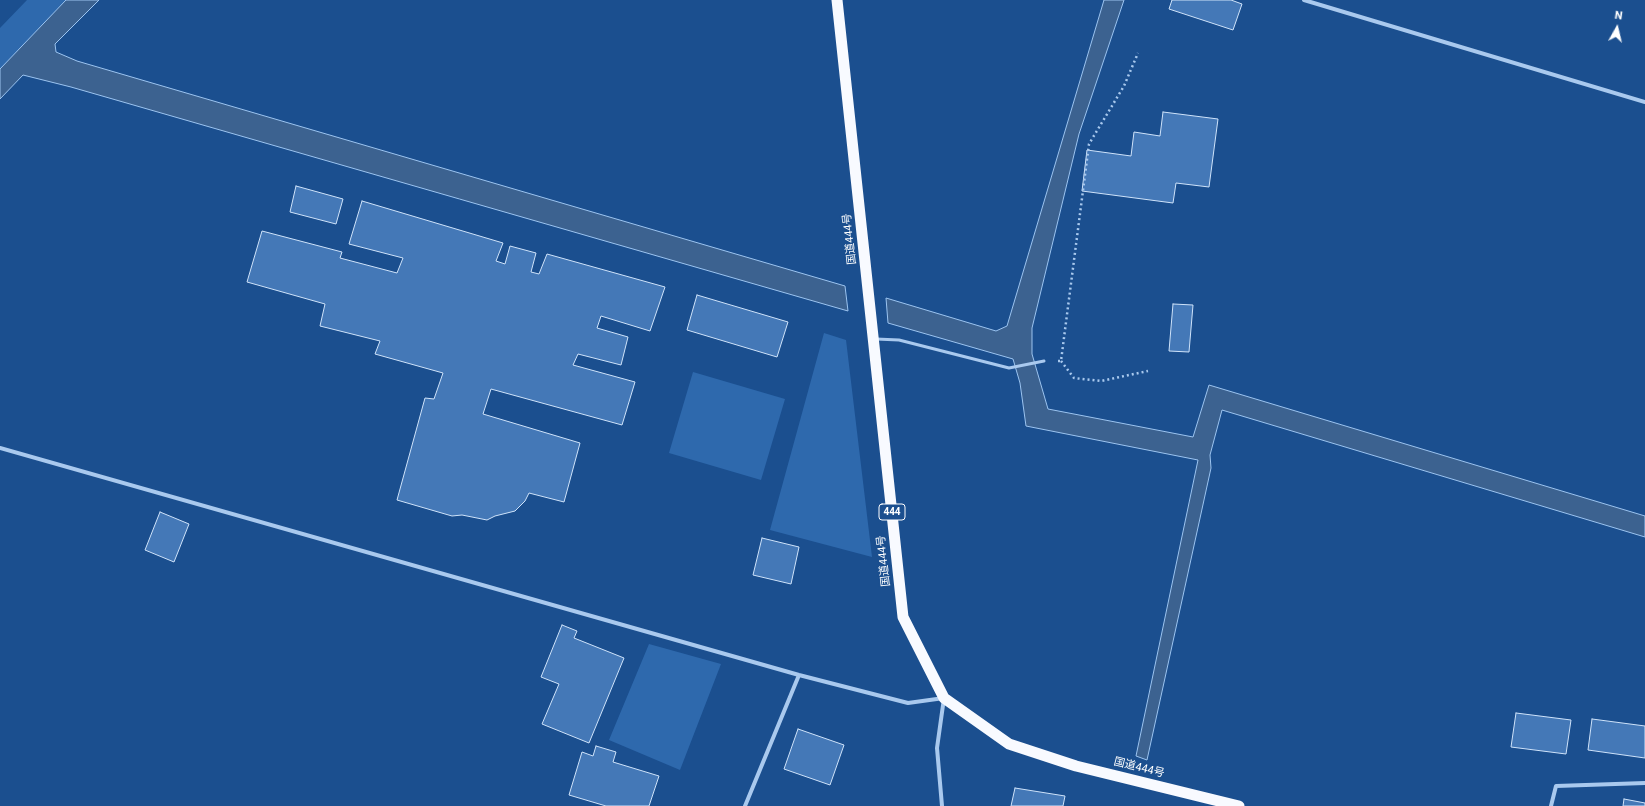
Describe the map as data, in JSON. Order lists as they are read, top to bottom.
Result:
{
  "streets": {
    "highway": ["国道444号", "444"]
  },
  "north": "top"
}
